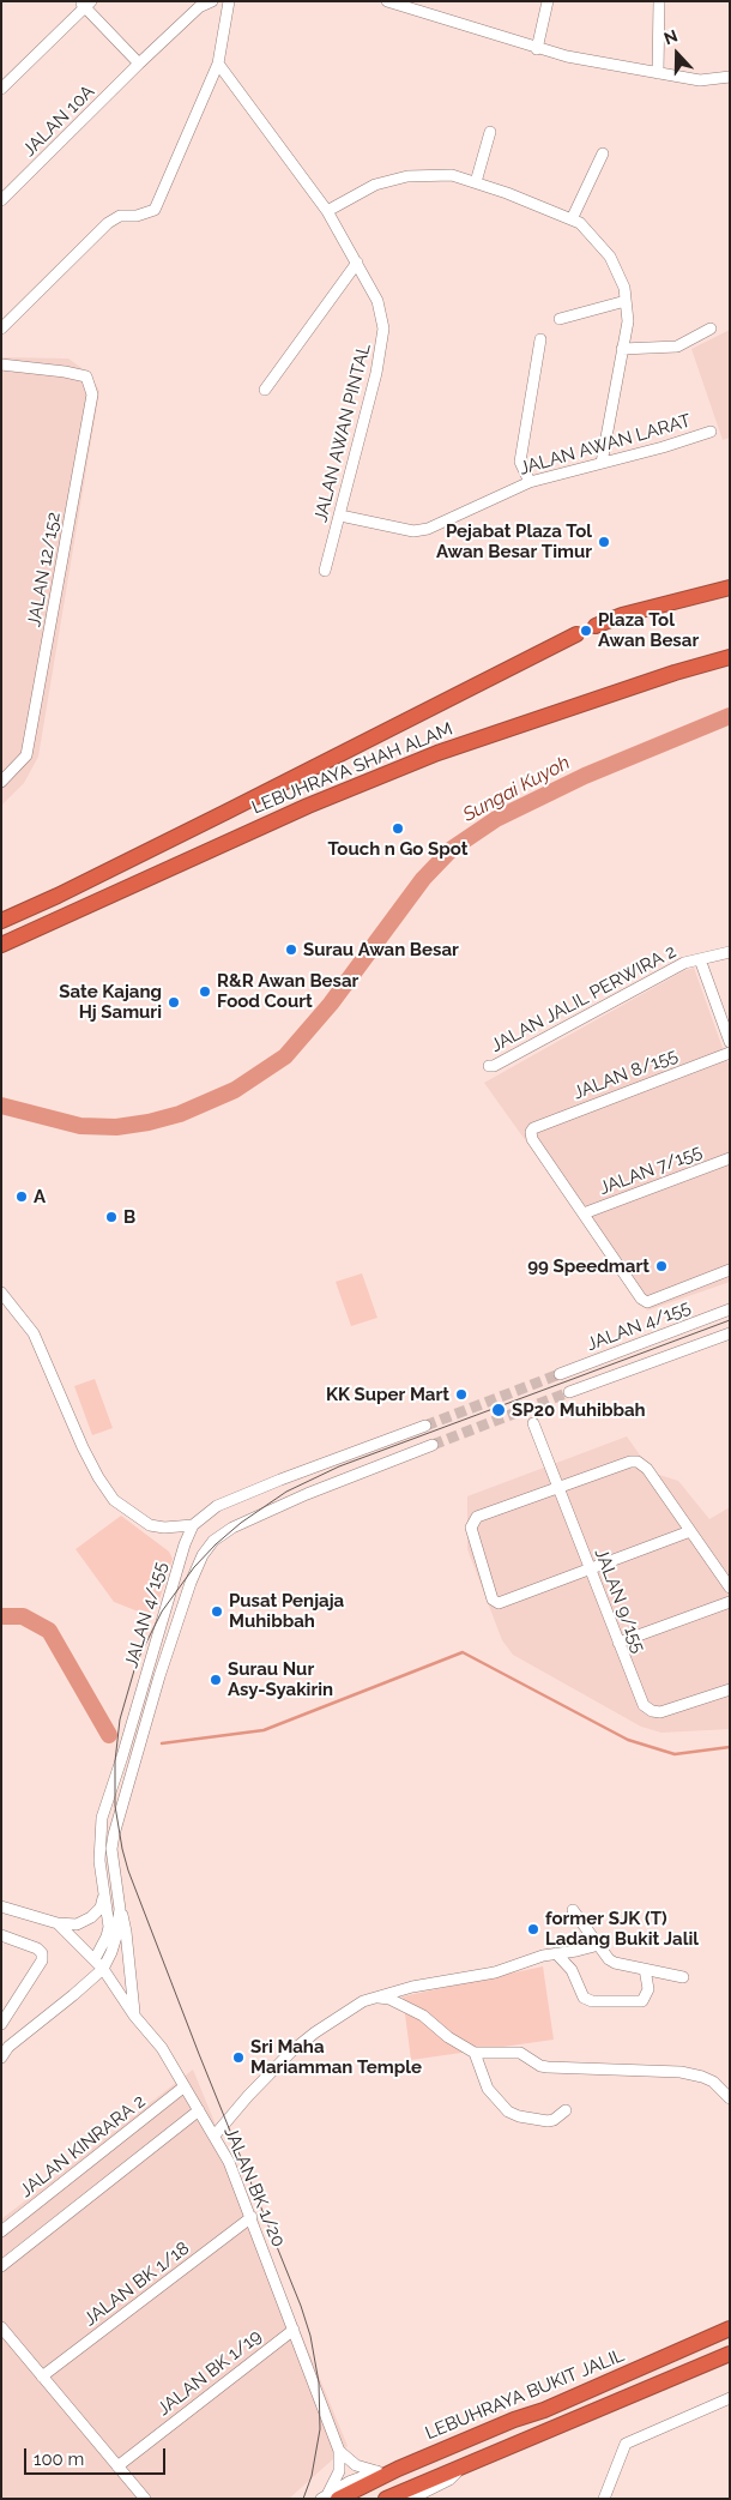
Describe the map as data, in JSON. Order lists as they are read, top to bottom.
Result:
{
  "streets": {
    "highway": ["LEBUHRAYA SHAH ALAM", "LEBUHRAYA BUKIT JALIL"],
    "street": [
      "JALAN 10A",
      "JALAN AWAN PINTAL",
      "JALAN AWAN LARAT",
      "JALAN 12/152",
      "JALAN JALIL PERWIRA 2",
      "JALAN 8/155",
      "JALAN 7/155",
      "JALAN 4/155",
      "JALAN 9/155",
      "JALAN KINRARA 2",
      "JALAN BK 1/20",
      "JALAN BK 1/18",
      "JALAN BK 1/19"
    ]
  },
  "crossings": [
    ["JALAN AWAN PINTAL", "JALAN AWAN LARAT"],
    ["JALAN 8/155", "JALAN 7/155"],
    ["JALAN 4/155", "JALAN BK 1/20"],
    ["JALAN KINRARA 2", "JALAN BK 1/20"],
    ["JALAN BK 1/20", "JALAN BK 1/18"],
    ["JALAN BK 1/20", "JALAN BK 1/19"]
  ],
  "water": ["Sungai Kuyoh"],
  "places": [
    "Pejabat Plaza Tol Awan Besar Timur",
    "Plaza Tol Awan Besar",
    "Touch n Go Spot",
    "Surau Awan Besar",
    "R&R Awan Besar Food Court",
    "Sate Kajang Hj Samuri",
    "A",
    "B",
    "99 Speedmart",
    "KK Super Mart",
    "SP20 Muhibbah",
    "Pusat Penjaja Muhibbah",
    "Surau Nur Asy-Syakirin",
    "former SJK (T) Ladang Bukit Jalil",
    "Sri Maha Mariamman Temple"
  ],
  "scale_bar": "100 m",
  "north": "top"
}
